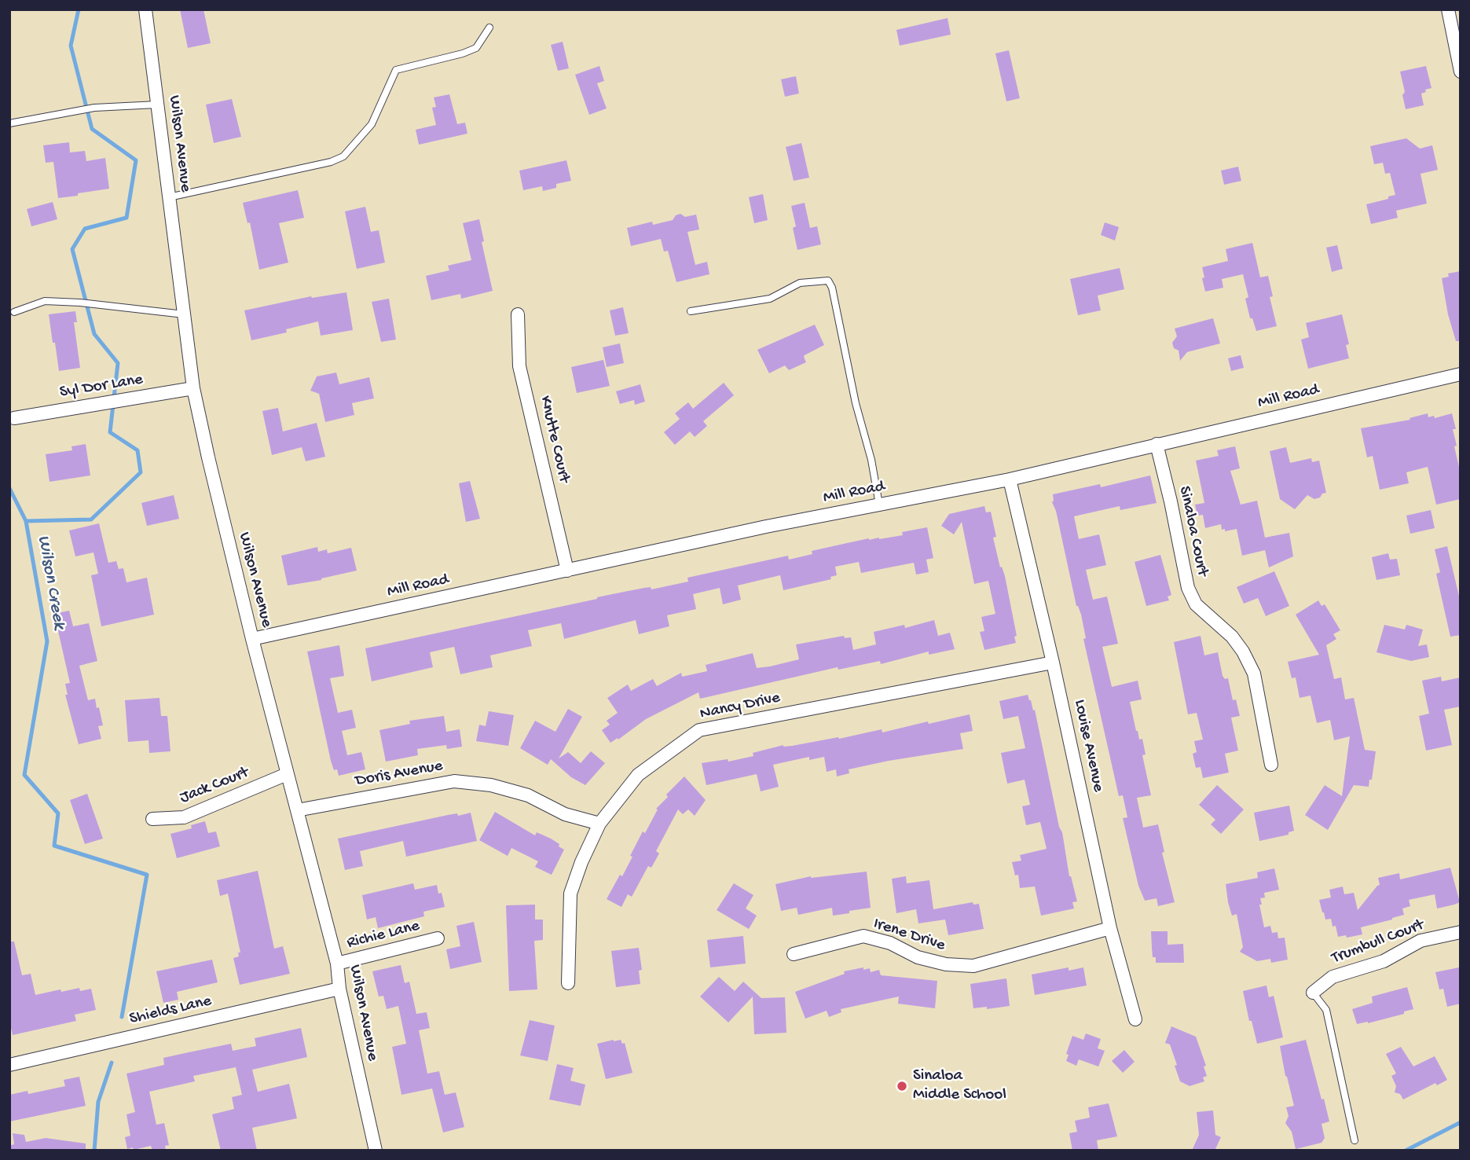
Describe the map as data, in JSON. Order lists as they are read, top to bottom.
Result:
{
  "streets": {
    "street": [
      "Wilson Avenue",
      "Syl Dor Lane",
      "Mill Road",
      "Knutte Court",
      "Sinaloa Court",
      "Nancy Drive",
      "Louise Avenue",
      "Doris Avenue",
      "Jack Court",
      "Richie Lane",
      "Irene Drive",
      "Trumbull Court",
      "Shields Lane"
    ]
  },
  "crossings": [
    ["Wilson Avenue", "Syl Dor Lane"],
    ["Wilson Avenue", "Mill Road"],
    ["Wilson Avenue", "Doris Avenue"],
    ["Wilson Avenue", "Jack Court"],
    ["Wilson Avenue", "Richie Lane"],
    ["Wilson Avenue", "Shields Lane"],
    ["Mill Road", "Knutte Court"],
    ["Mill Road", "Sinaloa Court"],
    ["Mill Road", "Louise Avenue"],
    ["Nancy Drive", "Louise Avenue"],
    ["Nancy Drive", "Doris Avenue"],
    ["Louise Avenue", "Irene Drive"]
  ],
  "water": ["Wilson Creek"],
  "places": ["Sinaloa Middle School"]
}
